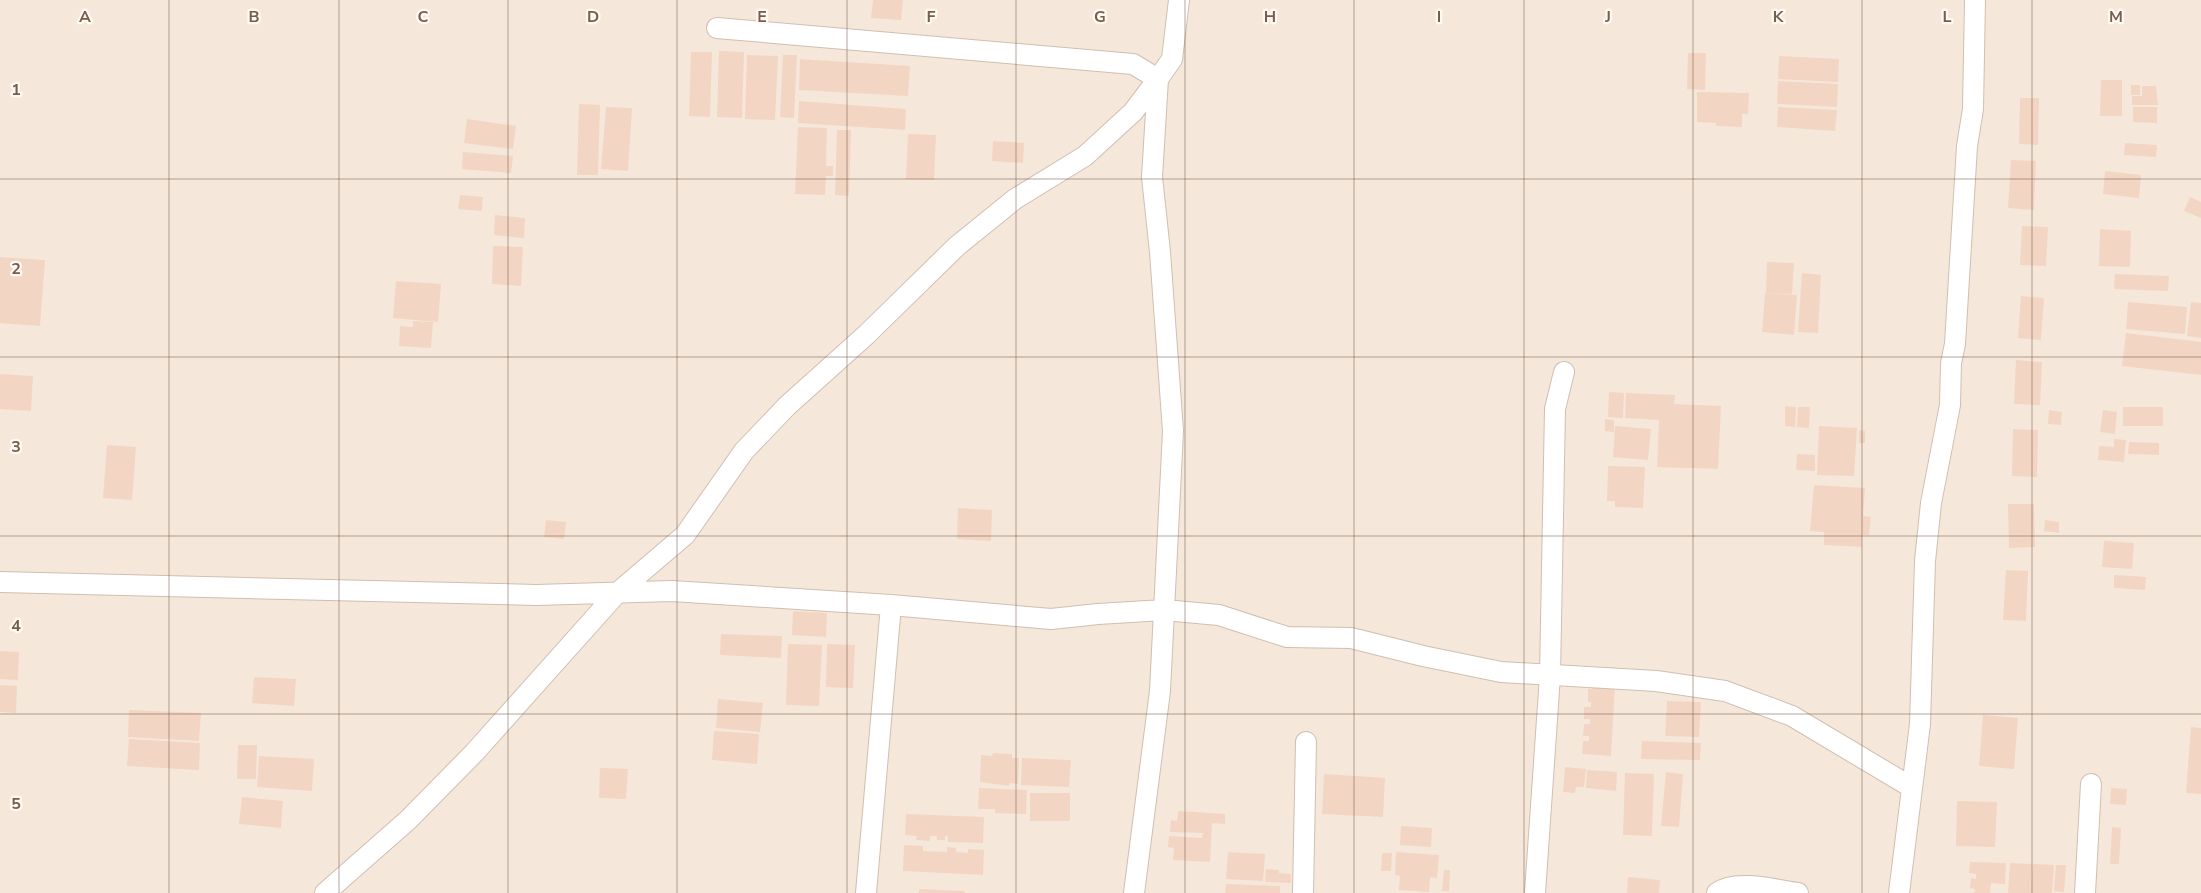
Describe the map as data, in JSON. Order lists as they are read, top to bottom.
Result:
{
  "grid": {
    "columns": [
      "A",
      "B",
      "C",
      "D",
      "E",
      "F",
      "G",
      "H",
      "I",
      "J",
      "K",
      "L",
      "M"
    ],
    "rows": [
      "1",
      "2",
      "3",
      "4",
      "5"
    ]
  }
}
